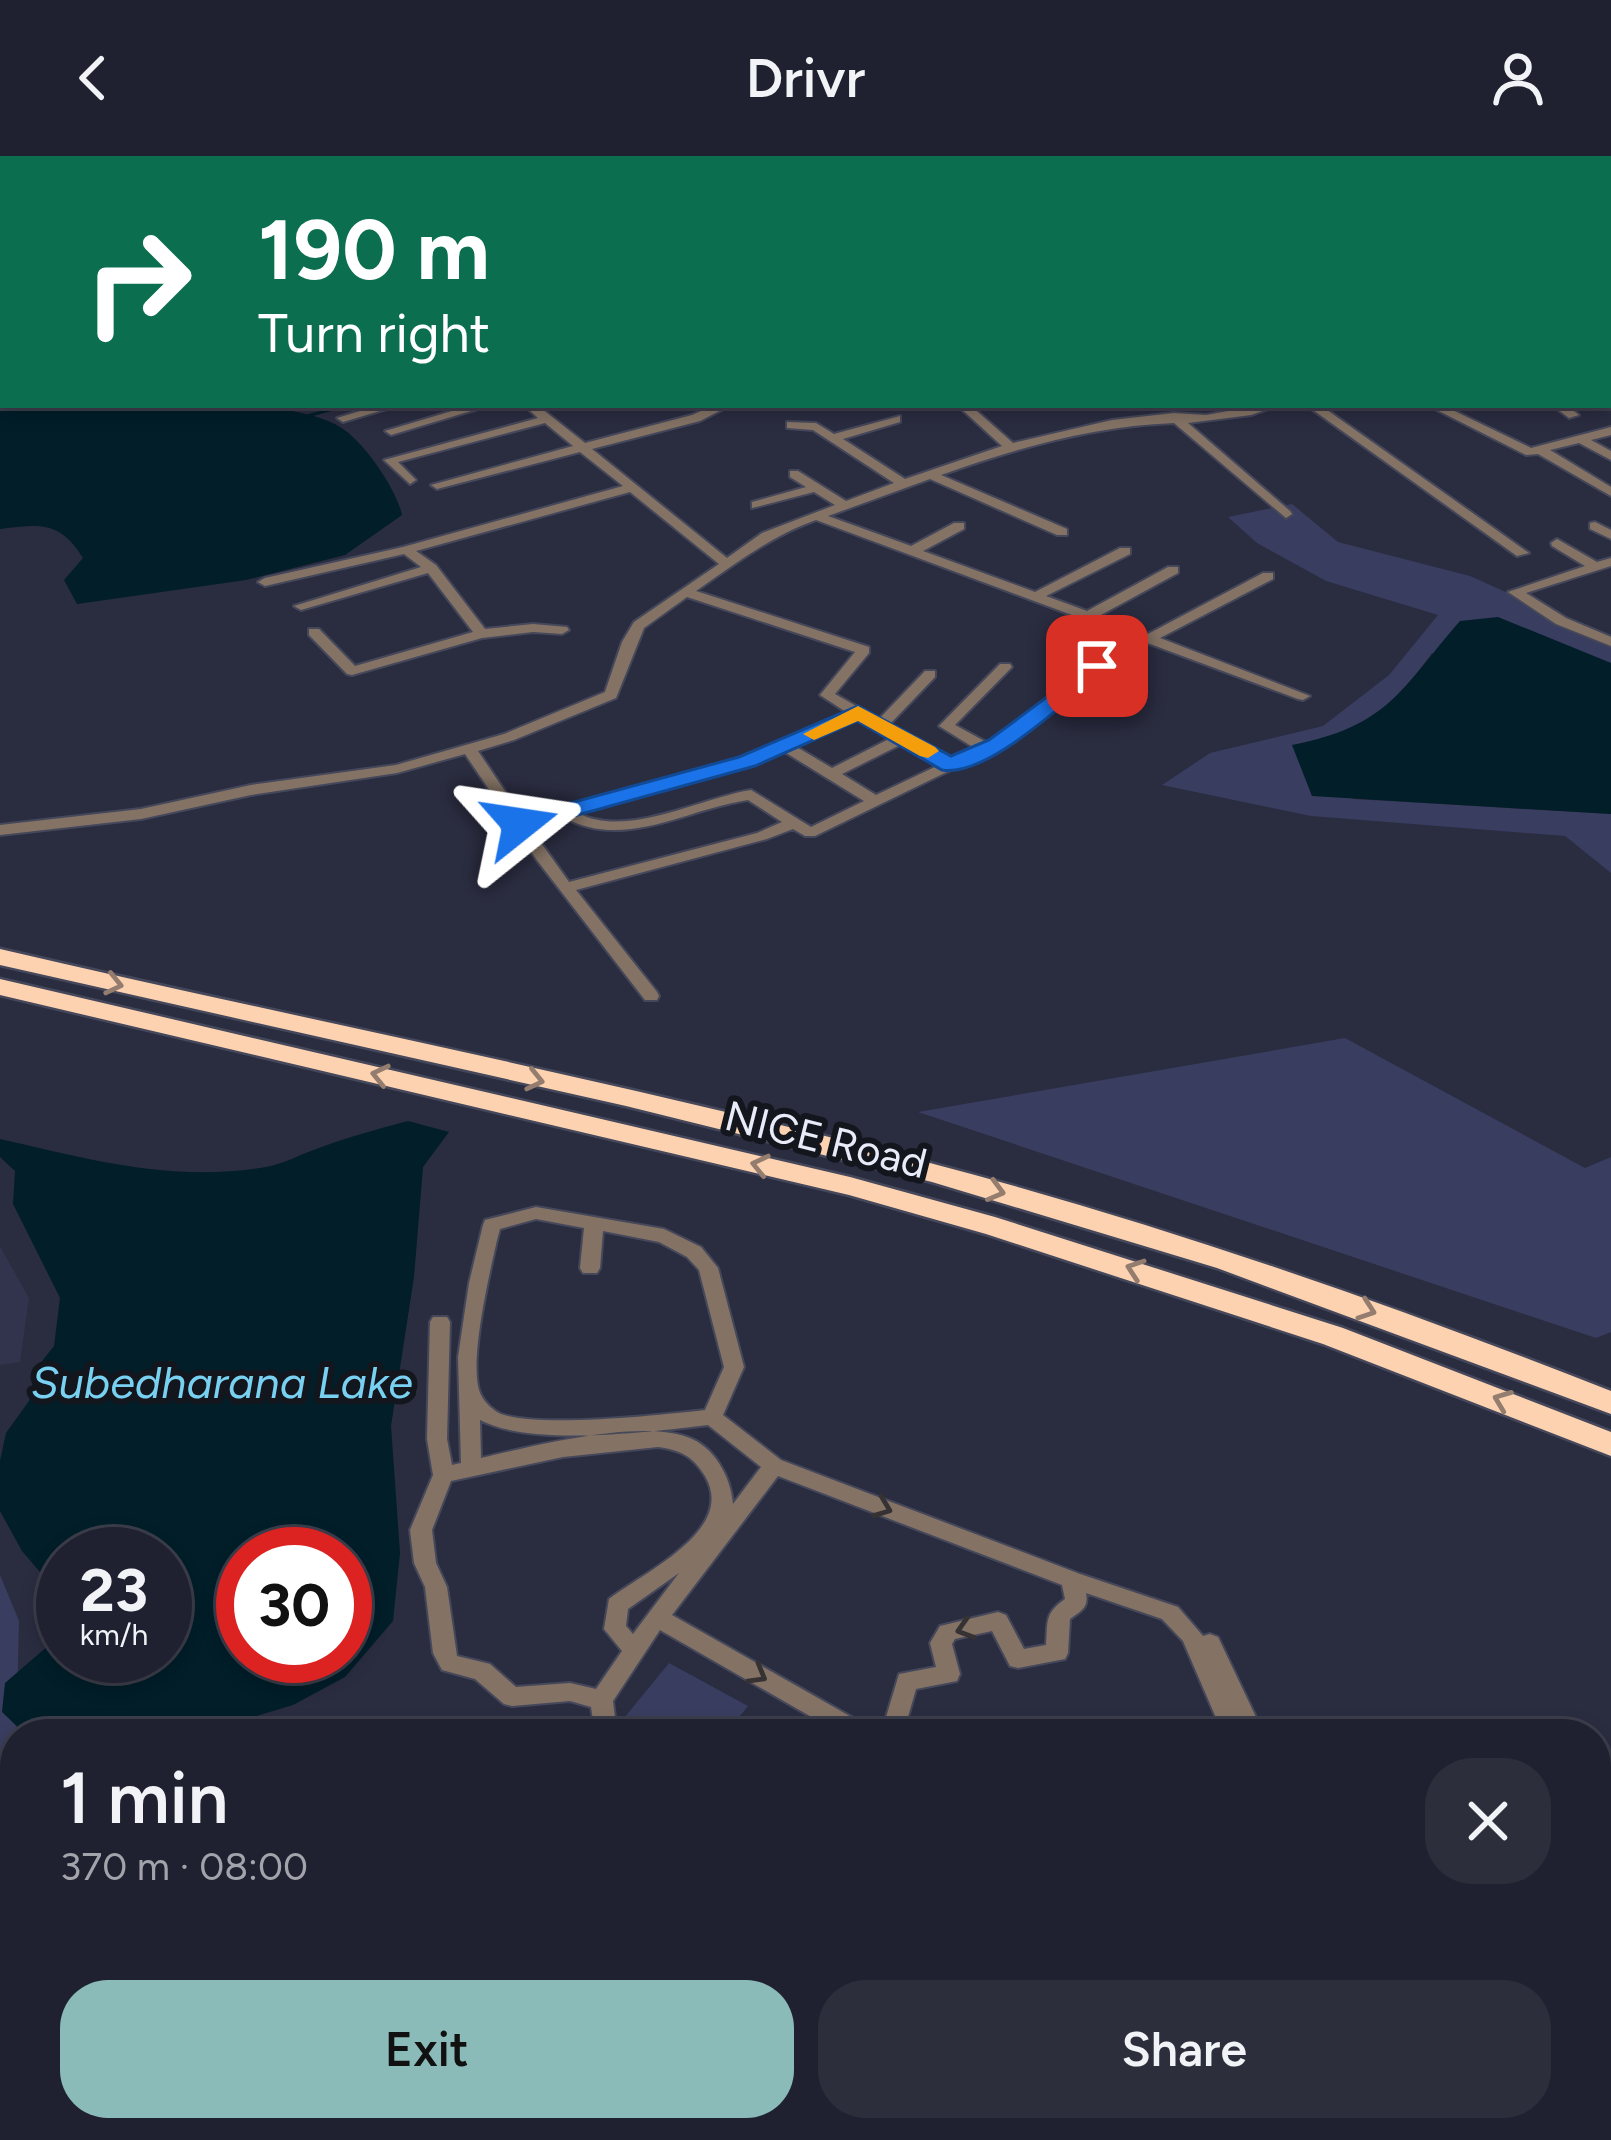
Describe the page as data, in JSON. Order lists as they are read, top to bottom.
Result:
{
  "streets": {
    "highway": ["NICE Road"]
  },
  "water": ["Subedharana Lake"],
  "page": {
    "header": "Drivr",
    "turn": ["190 m", "Turn right"],
    "speed": "23 km/h",
    "limit": "30",
    "heading": ["1 min", "370 m · 08:00"],
    "buttons": ["Exit", "Share"]
  }
}
